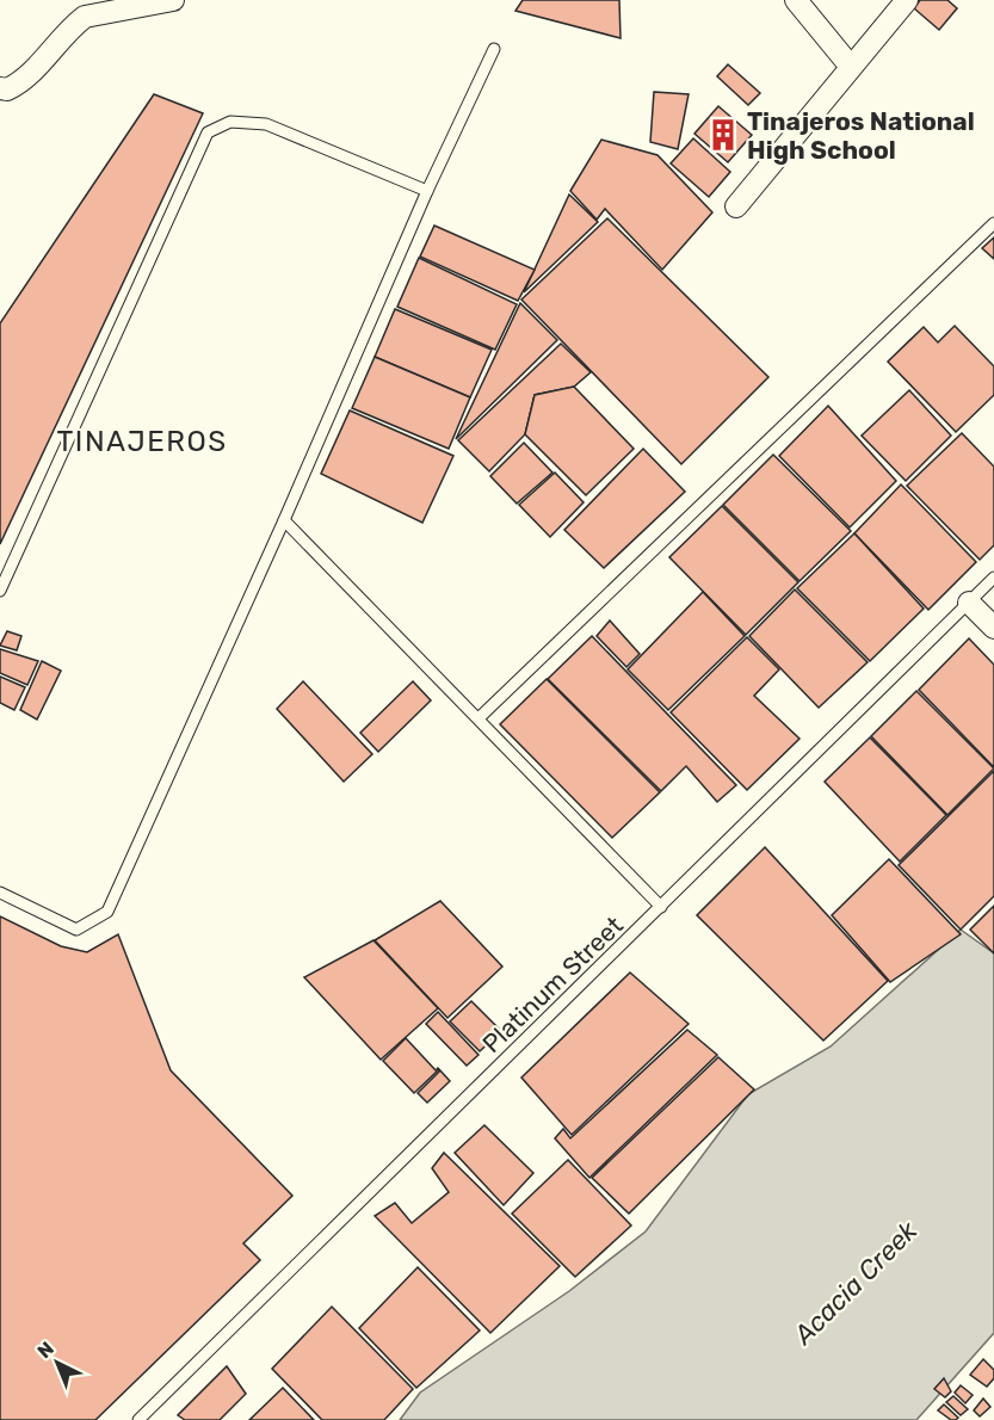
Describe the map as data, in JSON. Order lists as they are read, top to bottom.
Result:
{
  "streets": {
    "lane": ["Platinum Street"]
  },
  "districts": ["TINAJEROS"],
  "water": ["Acacia Creek"],
  "places": {
    "building": ["Tinajeros National High School"]
  },
  "north": "top left"
}
